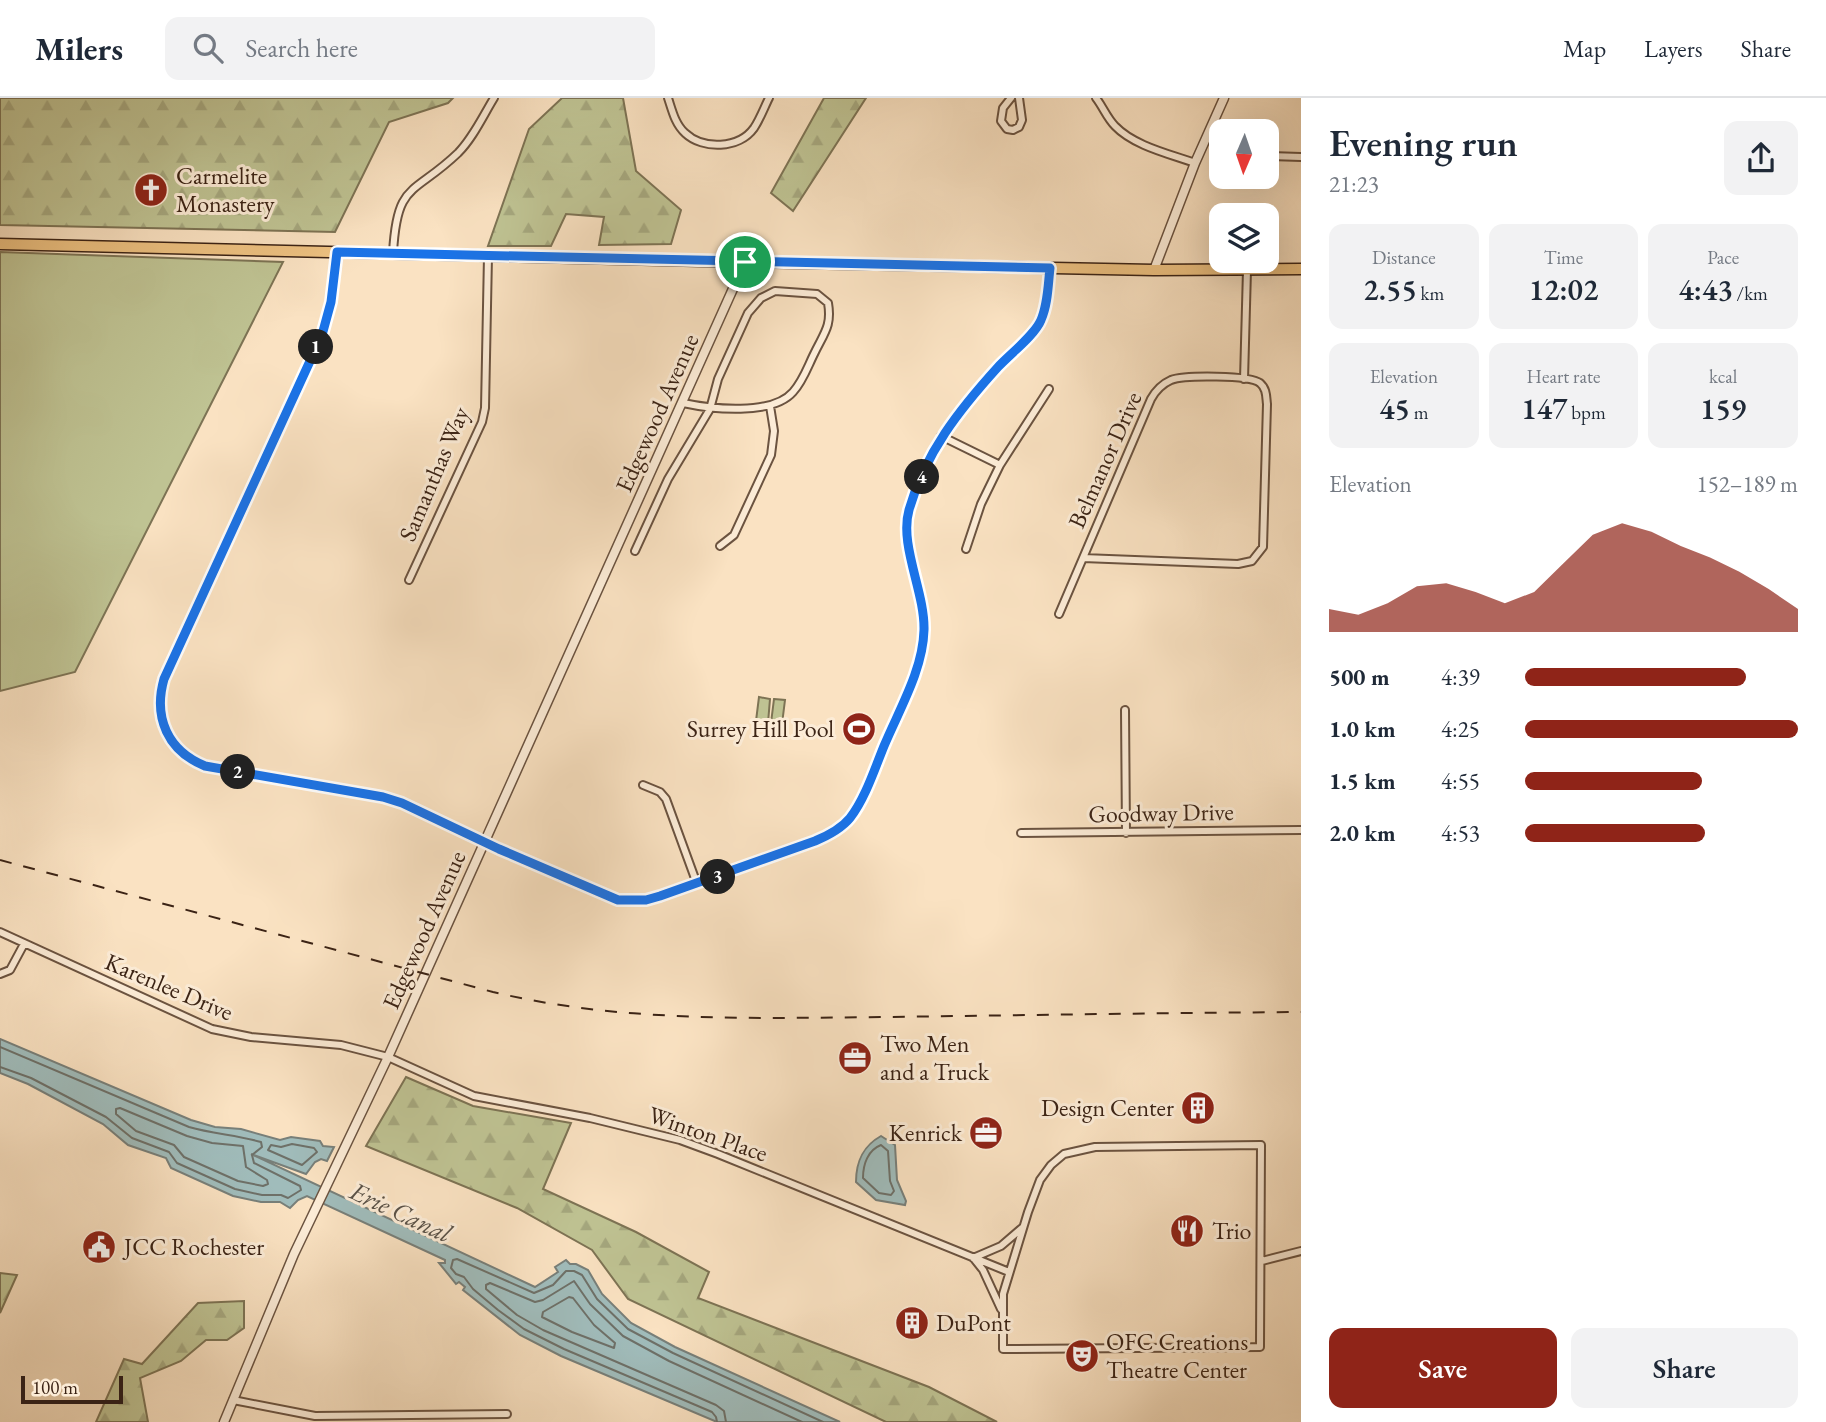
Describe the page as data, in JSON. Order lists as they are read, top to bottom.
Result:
{
  "streets": {
    "street": [
      "Edgewood Avenue",
      "Belmanor Drive",
      "Samanthas Way",
      "Goodway Drive",
      "Karenlee Drive",
      "Winton Place"
    ]
  },
  "crossings": [
    ["Edgewood Avenue", "Karenlee Drive"],
    ["Edgewood Avenue", "Winton Place"],
    ["Karenlee Drive", "Winton Place"]
  ],
  "water": ["Erie Canal"],
  "places": {
    "church": ["Carmelite Monastery"],
    "sports": ["Surrey Hill Pool"],
    "office": ["Two Men and a Truck", "Kenrick"],
    "building": ["Design Center", "DuPont"],
    "restaurant": ["Trio"],
    "public building": ["JCC Rochester"],
    "theatre": ["OFC Creations Theatre Center"]
  },
  "scale_bar": "100 m",
  "north": "bottom",
  "page": {
    "header": "Milers",
    "search": "Search here",
    "nav": ["Map", "Layers", "Share"],
    "heading": ["Evening run", "21:23"],
    "stats": [
      ["Distance", "2.55 km"],
      ["Time", "12:02"],
      ["Pace", "4:43 /km"],
      ["Elevation", "45 m"],
      ["Heart rate", "147 bpm"],
      ["kcal", "159"]
    ],
    "pins": [
      "1",
      "4",
      "2",
      "3"
    ],
    "chart": ["Elevation", "152–189 m"],
    "list": [
      {
        "name": "500 m",
        "note": "4:39"
      },
      {
        "name": "1.0 km",
        "note": "4:25"
      },
      {
        "name": "1.5 km",
        "note": "4:55"
      },
      {
        "name": "2.0 km",
        "note": "4:53"
      }
    ],
    "buttons": ["Save", "Share"],
    "scale": "100 m"
  }
}
